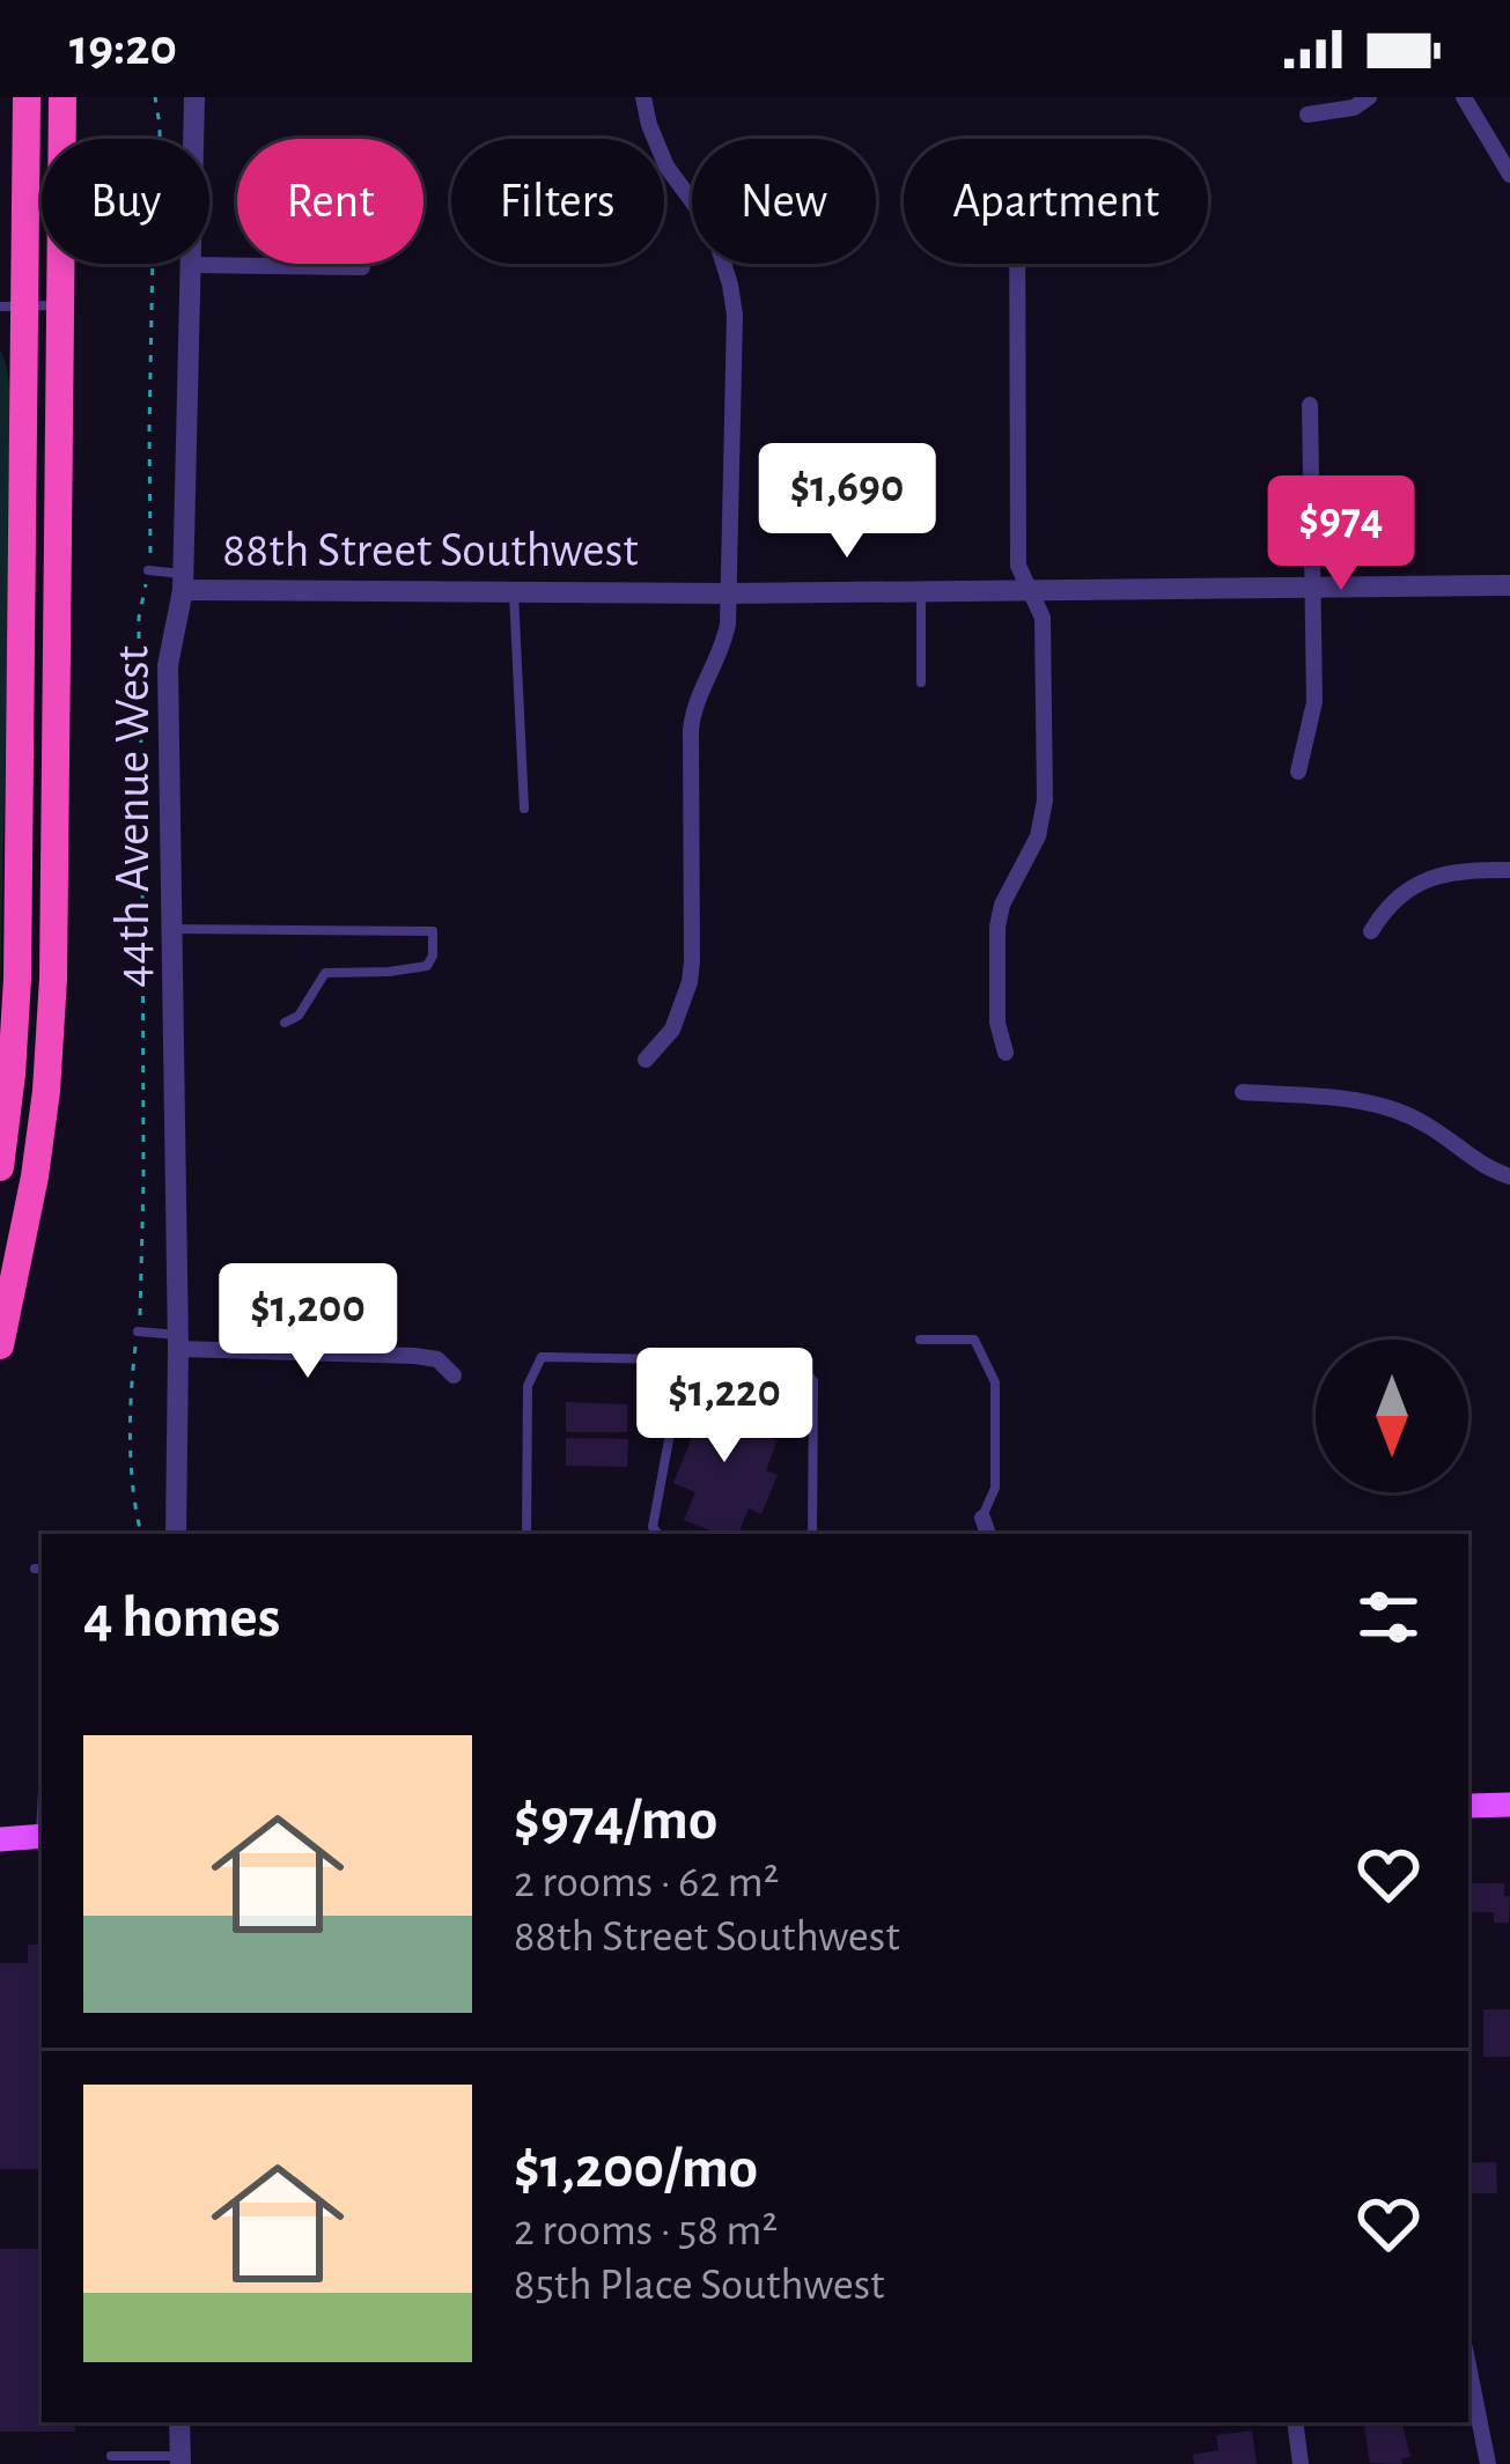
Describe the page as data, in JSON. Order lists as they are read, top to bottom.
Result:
{
  "streets": {
    "street": ["88th Street Southwest", "44th Avenue West"]
  },
  "crossings": [
    ["88th Street Southwest", "44th Avenue West"]
  ],
  "north": "bottom",
  "page": {
    "status": "19:20",
    "chip": [
      "Buy",
      "Rent",
      "Filters",
      "New",
      "Apartment"
    ],
    "price": [
      "$1,690",
      "$974",
      "$1,200",
      "$1,220"
    ],
    "heading": "4 homes",
    "list": [
      {
        "name": "$974/mo",
        "note": "2 rooms · 62 m² · 88th Street Southwest"
      },
      {
        "name": "$1,200/mo",
        "note": "2 rooms · 58 m² · 85th Place Southwest"
      }
    ]
  }
}
